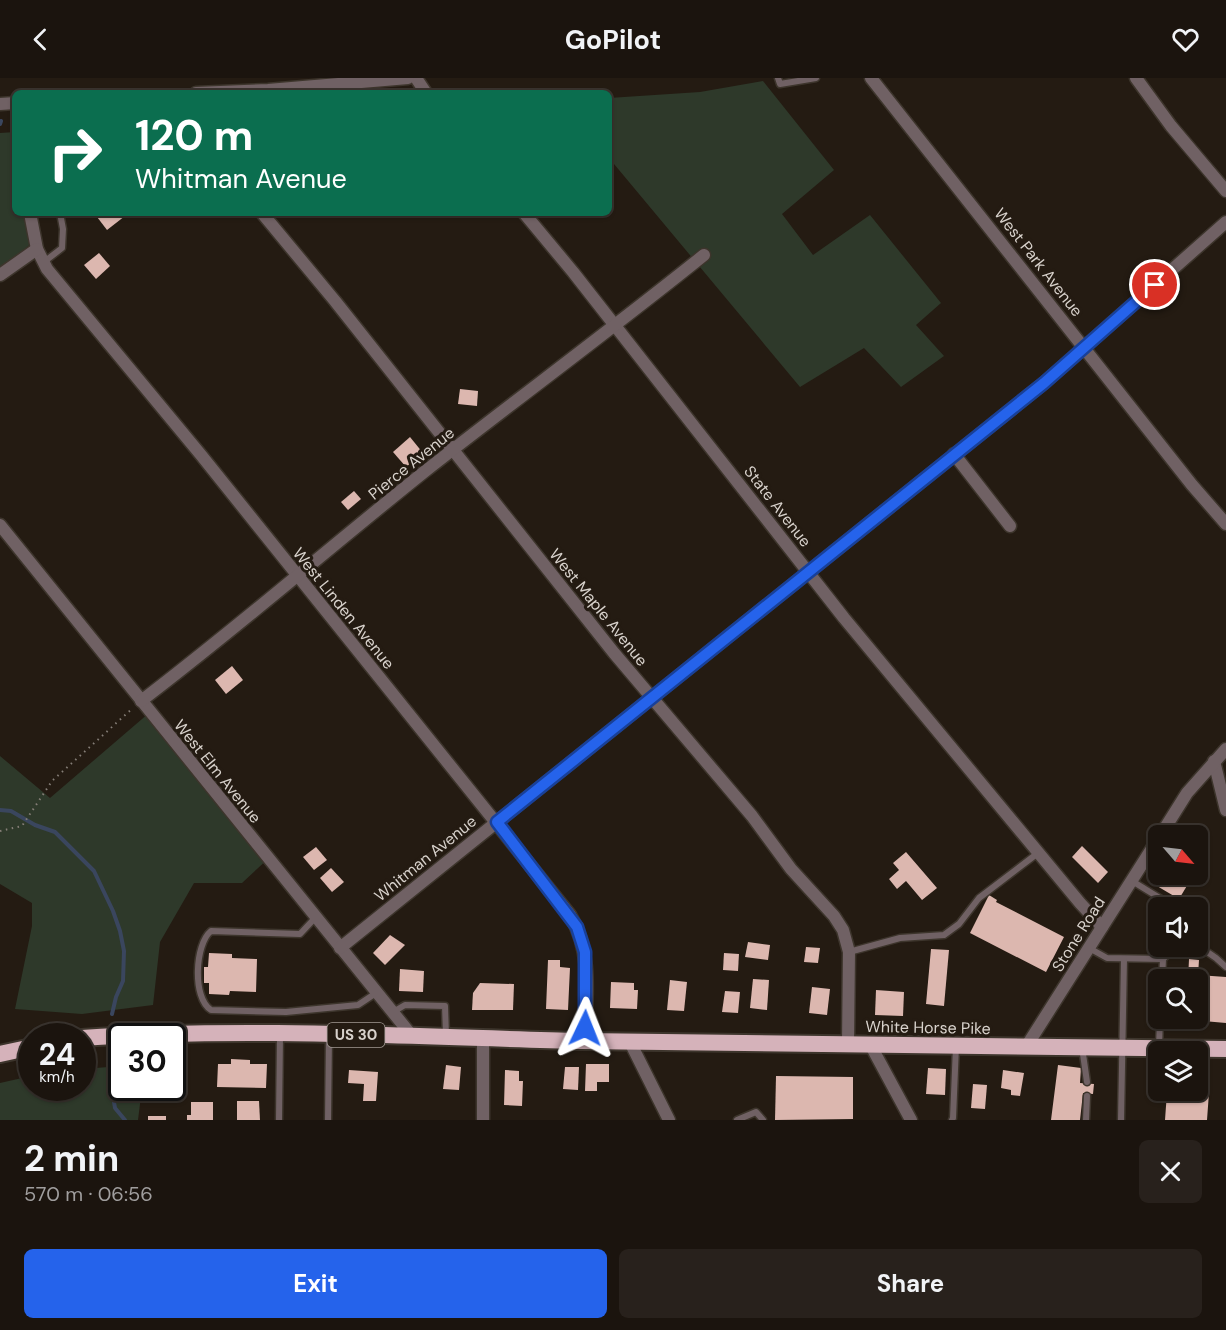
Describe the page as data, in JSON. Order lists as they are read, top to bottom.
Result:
{
  "streets": {
    "highway": ["White Horse Pike", "US 30"],
    "street": [
      "West Park Avenue",
      "Pierce Avenue",
      "State Avenue",
      "West Maple Avenue",
      "West Linden Avenue",
      "West Elm Avenue",
      "Whitman Avenue",
      "Stone Road"
    ]
  },
  "crossings": [
    ["West Park Avenue", "Whitman Avenue"],
    ["Pierce Avenue", "State Avenue"],
    ["Pierce Avenue", "West Maple Avenue"],
    ["Pierce Avenue", "West Linden Avenue"],
    ["Pierce Avenue", "West Elm Avenue"],
    ["State Avenue", "Whitman Avenue"],
    ["State Avenue", "Stone Road"],
    ["West Maple Avenue", "Whitman Avenue"],
    ["West Maple Avenue", "White Horse Pike"],
    ["West Linden Avenue", "Whitman Avenue"],
    ["West Linden Avenue", "US 30"],
    ["West Elm Avenue", "Whitman Avenue"],
    ["West Elm Avenue", "US 30"],
    ["Stone Road", "White Horse Pike"],
    ["White Horse Pike", "US 30"]
  ],
  "north": "bottom right",
  "page": {
    "header": "GoPilot",
    "turn": ["120 m", "Whitman Avenue"],
    "speed": "24 km/h",
    "limit": "30",
    "heading": ["2 min", "570 m · 06:56"],
    "buttons": ["Exit", "Share"]
  }
}
